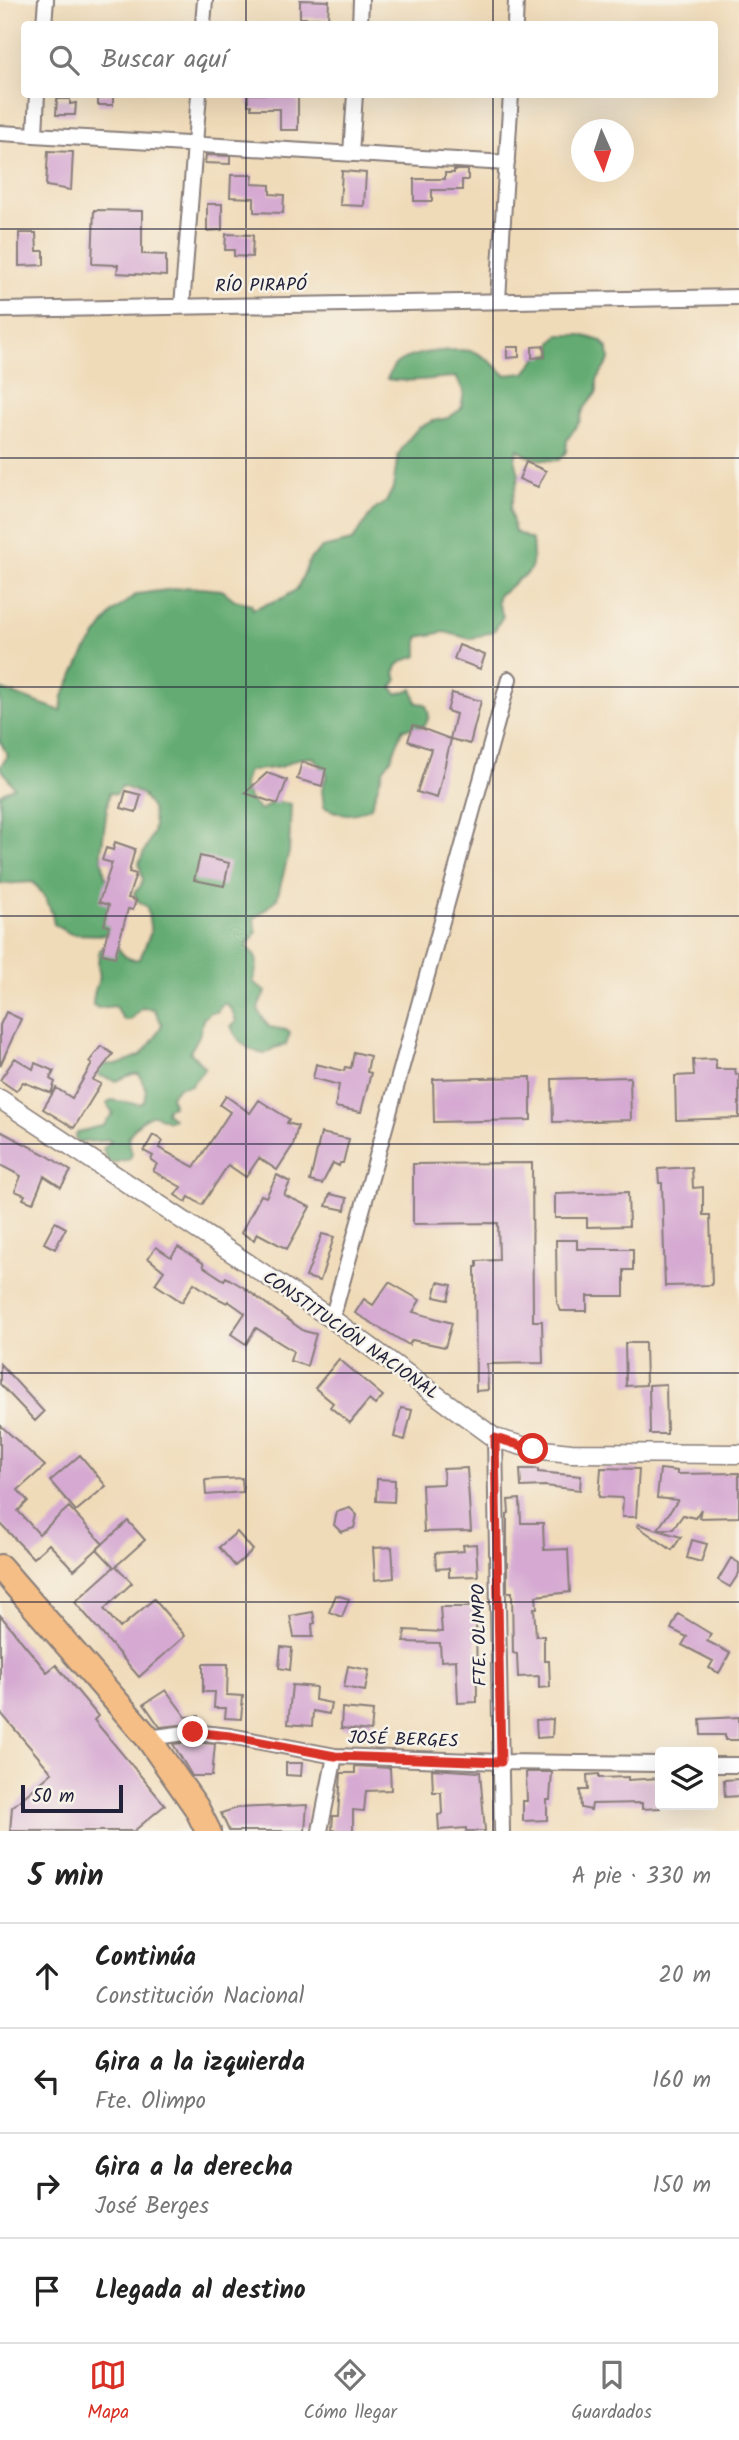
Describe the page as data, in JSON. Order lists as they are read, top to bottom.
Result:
{
  "streets": {
    "street": [
      "RÍO PIRAPÓ",
      "CONSTITUCIÓN NACIONAL",
      "FTE. OLIMPO",
      "JOSÉ BERGES"
    ]
  },
  "crossings": [
    ["CONSTITUCIÓN NACIONAL", "FTE. OLIMPO"],
    ["FTE. OLIMPO", "JOSÉ BERGES"]
  ],
  "scale_bar": "50 m",
  "north": "bottom",
  "page": {
    "search": "Buscar aquí",
    "scale": "50 m",
    "heading": ["5 min", "A pie · 330 m"],
    "list": [
      ["Continúa", "Constitución Nacional", "20 m"],
      ["Gira a la izquierda", "Fte. Olimpo", "160 m"],
      ["Gira a la derecha", "José Berges", "150 m"],
      "Llegada al destino"
    ],
    "nav": ["Mapa", "Cómo llegar", "Guardados"]
  }
}
